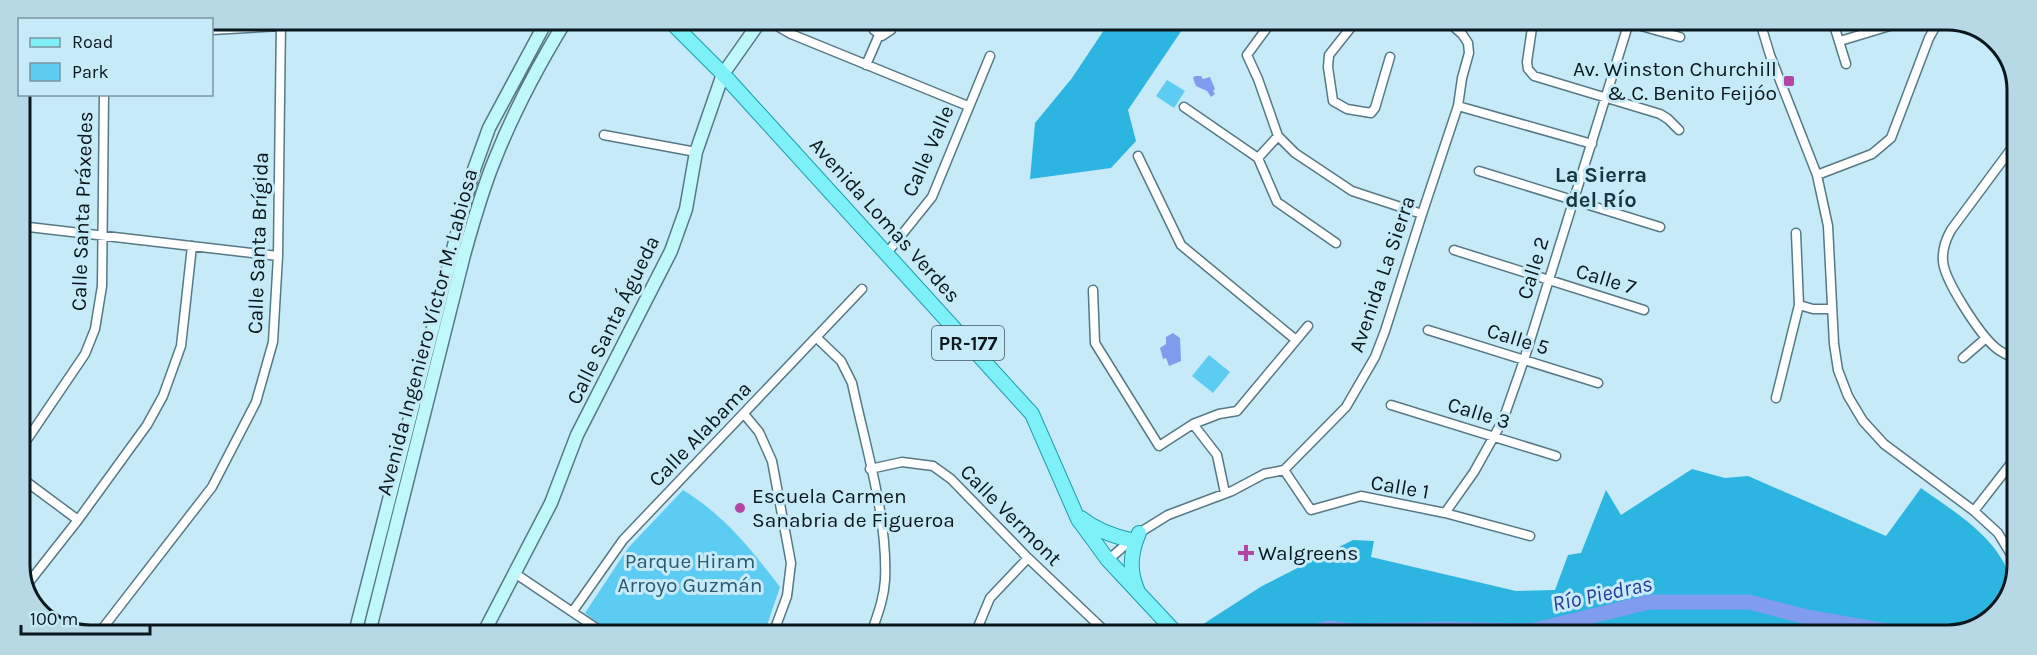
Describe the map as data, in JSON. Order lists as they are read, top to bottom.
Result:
{
  "streets": {
    "main road": [
      "Avenida Lomas Verdes",
      "Calle Santa Águeda",
      "Avenida Ingeniero Víctor M. Labiosa",
      "PR-177"
    ],
    "street": [
      "Calle Valle",
      "Calle Santa Práxedes",
      "Calle Santa Brígida",
      "Calle 2",
      "Avenida La Sierra",
      "Calle 7",
      "Calle 5",
      "Calle 3",
      "Calle Alabama",
      "Calle 1",
      "Calle Vermont"
    ]
  },
  "crossings": [
    ["Calle Valle", "Avenida Lomas Verdes"],
    ["Avenida Lomas Verdes", "Avenida La Sierra"],
    ["Avenida Lomas Verdes", "Calle Santa Águeda"],
    ["Calle 2", "Calle 7"],
    ["Calle 2", "Calle 5"],
    ["Calle 2", "Calle 3"],
    ["Calle 2", "Calle 1"],
    ["Avenida La Sierra", "Calle 1"]
  ],
  "districts": ["La Sierra del Río"],
  "water": ["Río Piedras"],
  "parks": ["Parque Hiram Arroyo Guzmán"],
  "places": {
    "transit": ["Av. Winston Churchill & C. Benito Feijóo"],
    "other": ["Escuela Carmen Sanabria de Figueroa"],
    "health": ["Walgreens"]
  },
  "legend": ["Road", "Park"],
  "scale_bar": "100 m"
}
